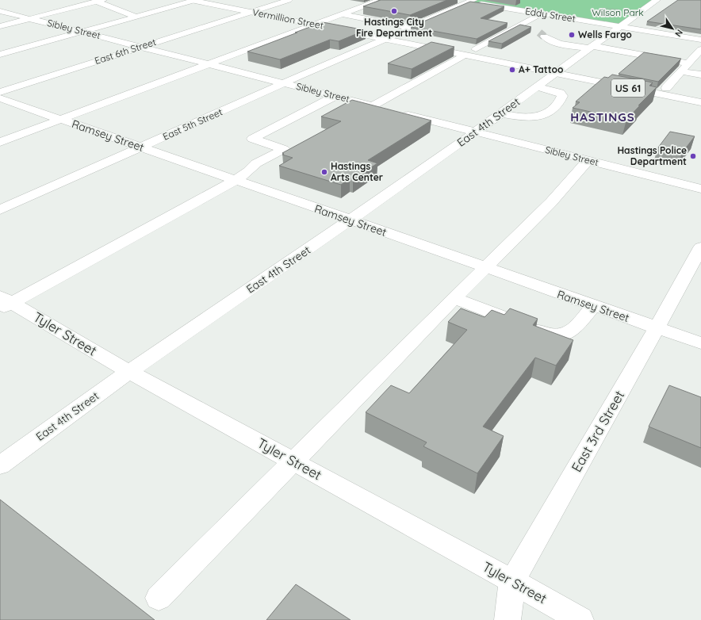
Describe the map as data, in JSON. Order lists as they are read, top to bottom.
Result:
{
  "streets": {
    "main road": [
      "Eddy Street",
      "Vermillion Street",
      "Sibley Street",
      "East 6th Street",
      "US 61",
      "East 4th Street",
      "East 5th Street",
      "Ramsey Street",
      "Tyler Street",
      "East 3rd Street"
    ]
  },
  "crossings": [
    ["Eddy Street", "East 4th Street"],
    ["Eddy Street", "East 5th Street"],
    ["Vermillion Street", "East 6th Street"],
    ["Vermillion Street", "East 4th Street"],
    ["Vermillion Street", "East 5th Street"],
    ["Sibley Street", "East 6th Street"],
    ["Sibley Street", "East 4th Street"],
    ["Sibley Street", "East 5th Street"],
    ["East 4th Street", "Ramsey Street"],
    ["East 4th Street", "Tyler Street"],
    ["East 5th Street", "Ramsey Street"],
    ["Ramsey Street", "East 3rd Street"],
    ["Tyler Street", "East 3rd Street"]
  ],
  "districts": ["HASTINGS"],
  "parks": ["Wilson Park"],
  "places": [
    "Hastings City Fire Department",
    "Wells Fargo",
    "A+ Tattoo",
    "Hastings Police Department",
    "Hastings Arts Center"
  ],
  "north": "bottom right"
}
